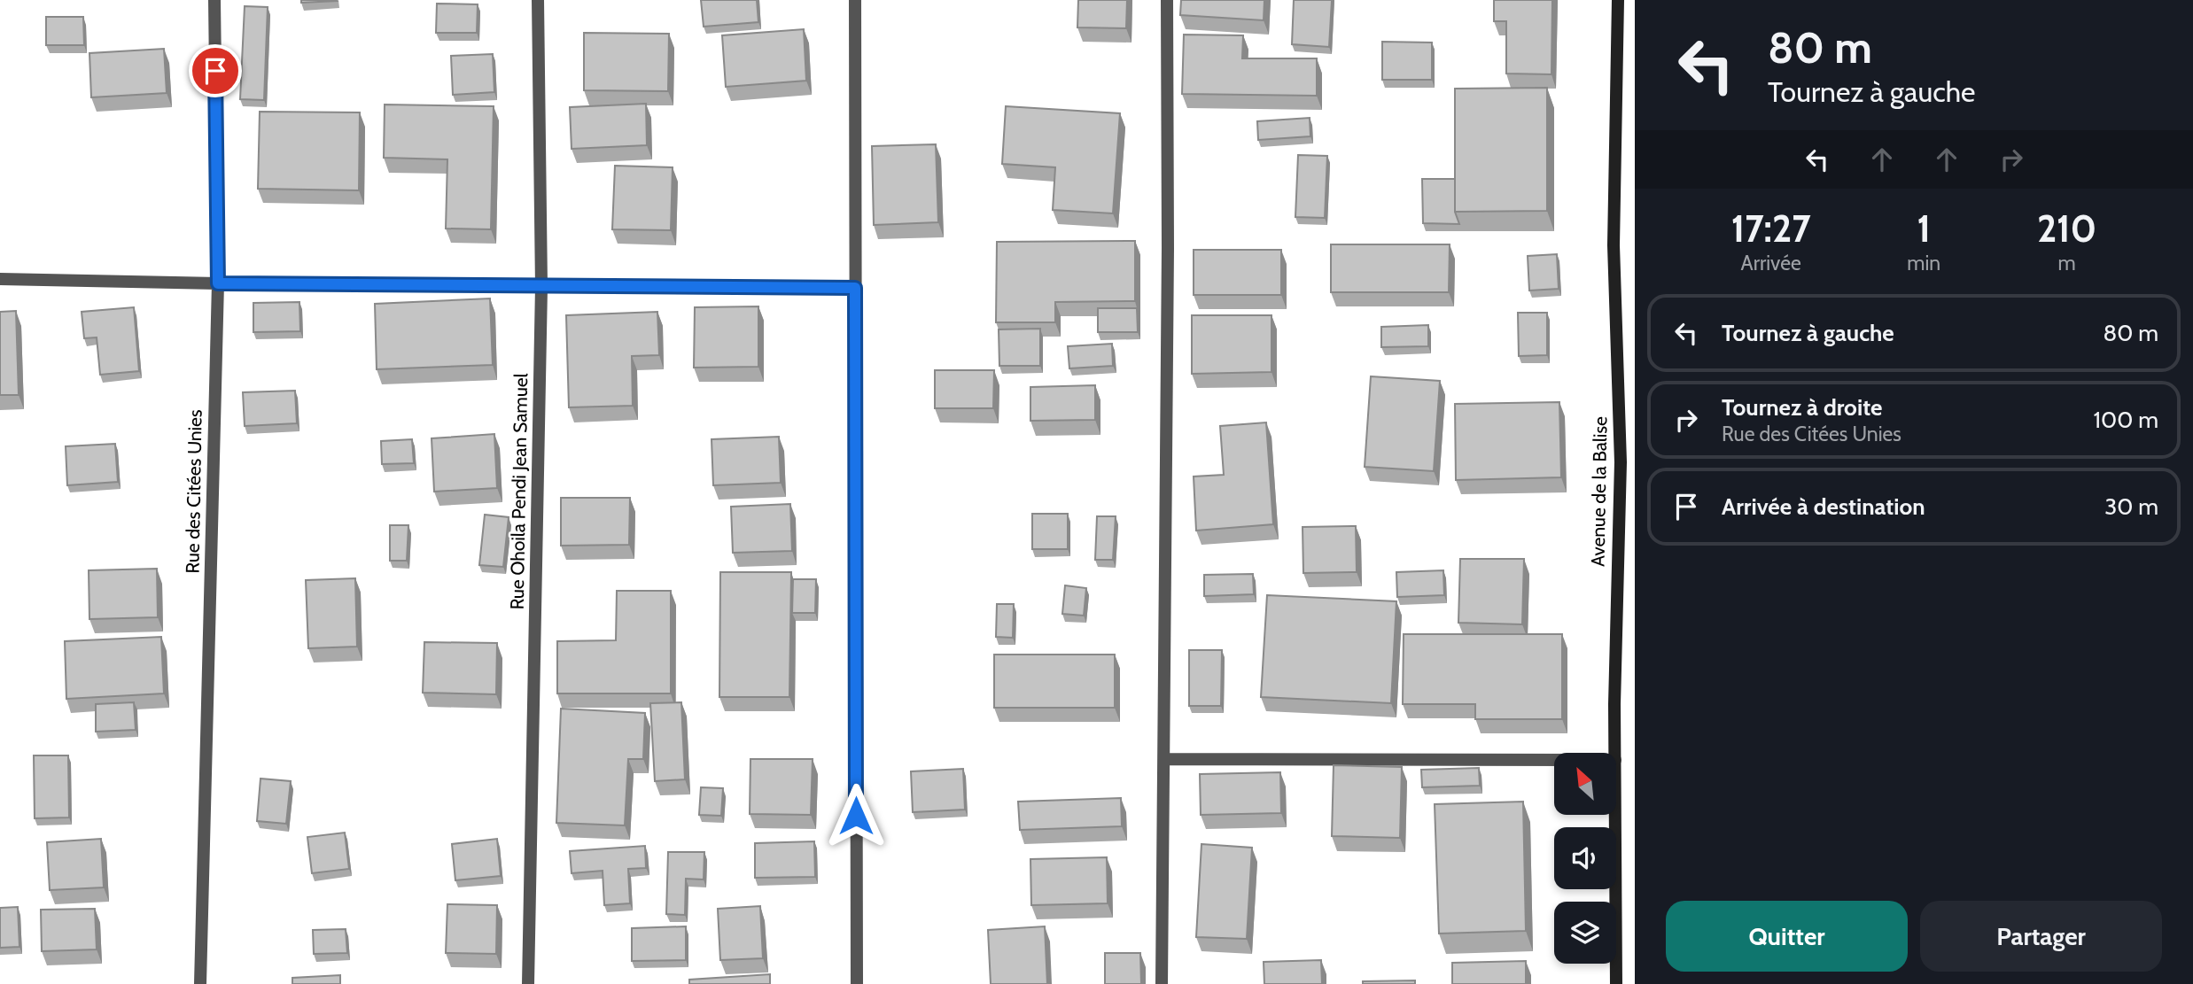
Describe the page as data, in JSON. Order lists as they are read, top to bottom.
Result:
{
  "streets": {
    "street": ["Rue des Citées Unies", "Rue Ohoila Pendi Jean Samuel", "Avenue de la Balise"]
  },
  "north": "top left",
  "page": {
    "turn": ["80 m", "Tournez à gauche"],
    "eta": [
      "17:27",
      "Arrivée",
      "1",
      "min",
      "210",
      "m"
    ],
    "list": [
      {
        "name": "Tournez à gauche",
        "value": "80 m"
      },
      {
        "name": "Tournez à droite",
        "note": "Rue des Citées Unies",
        "value": "100 m"
      },
      {
        "name": "Arrivée à destination",
        "value": "30 m"
      }
    ],
    "buttons": ["Quitter", "Partager"]
  }
}
